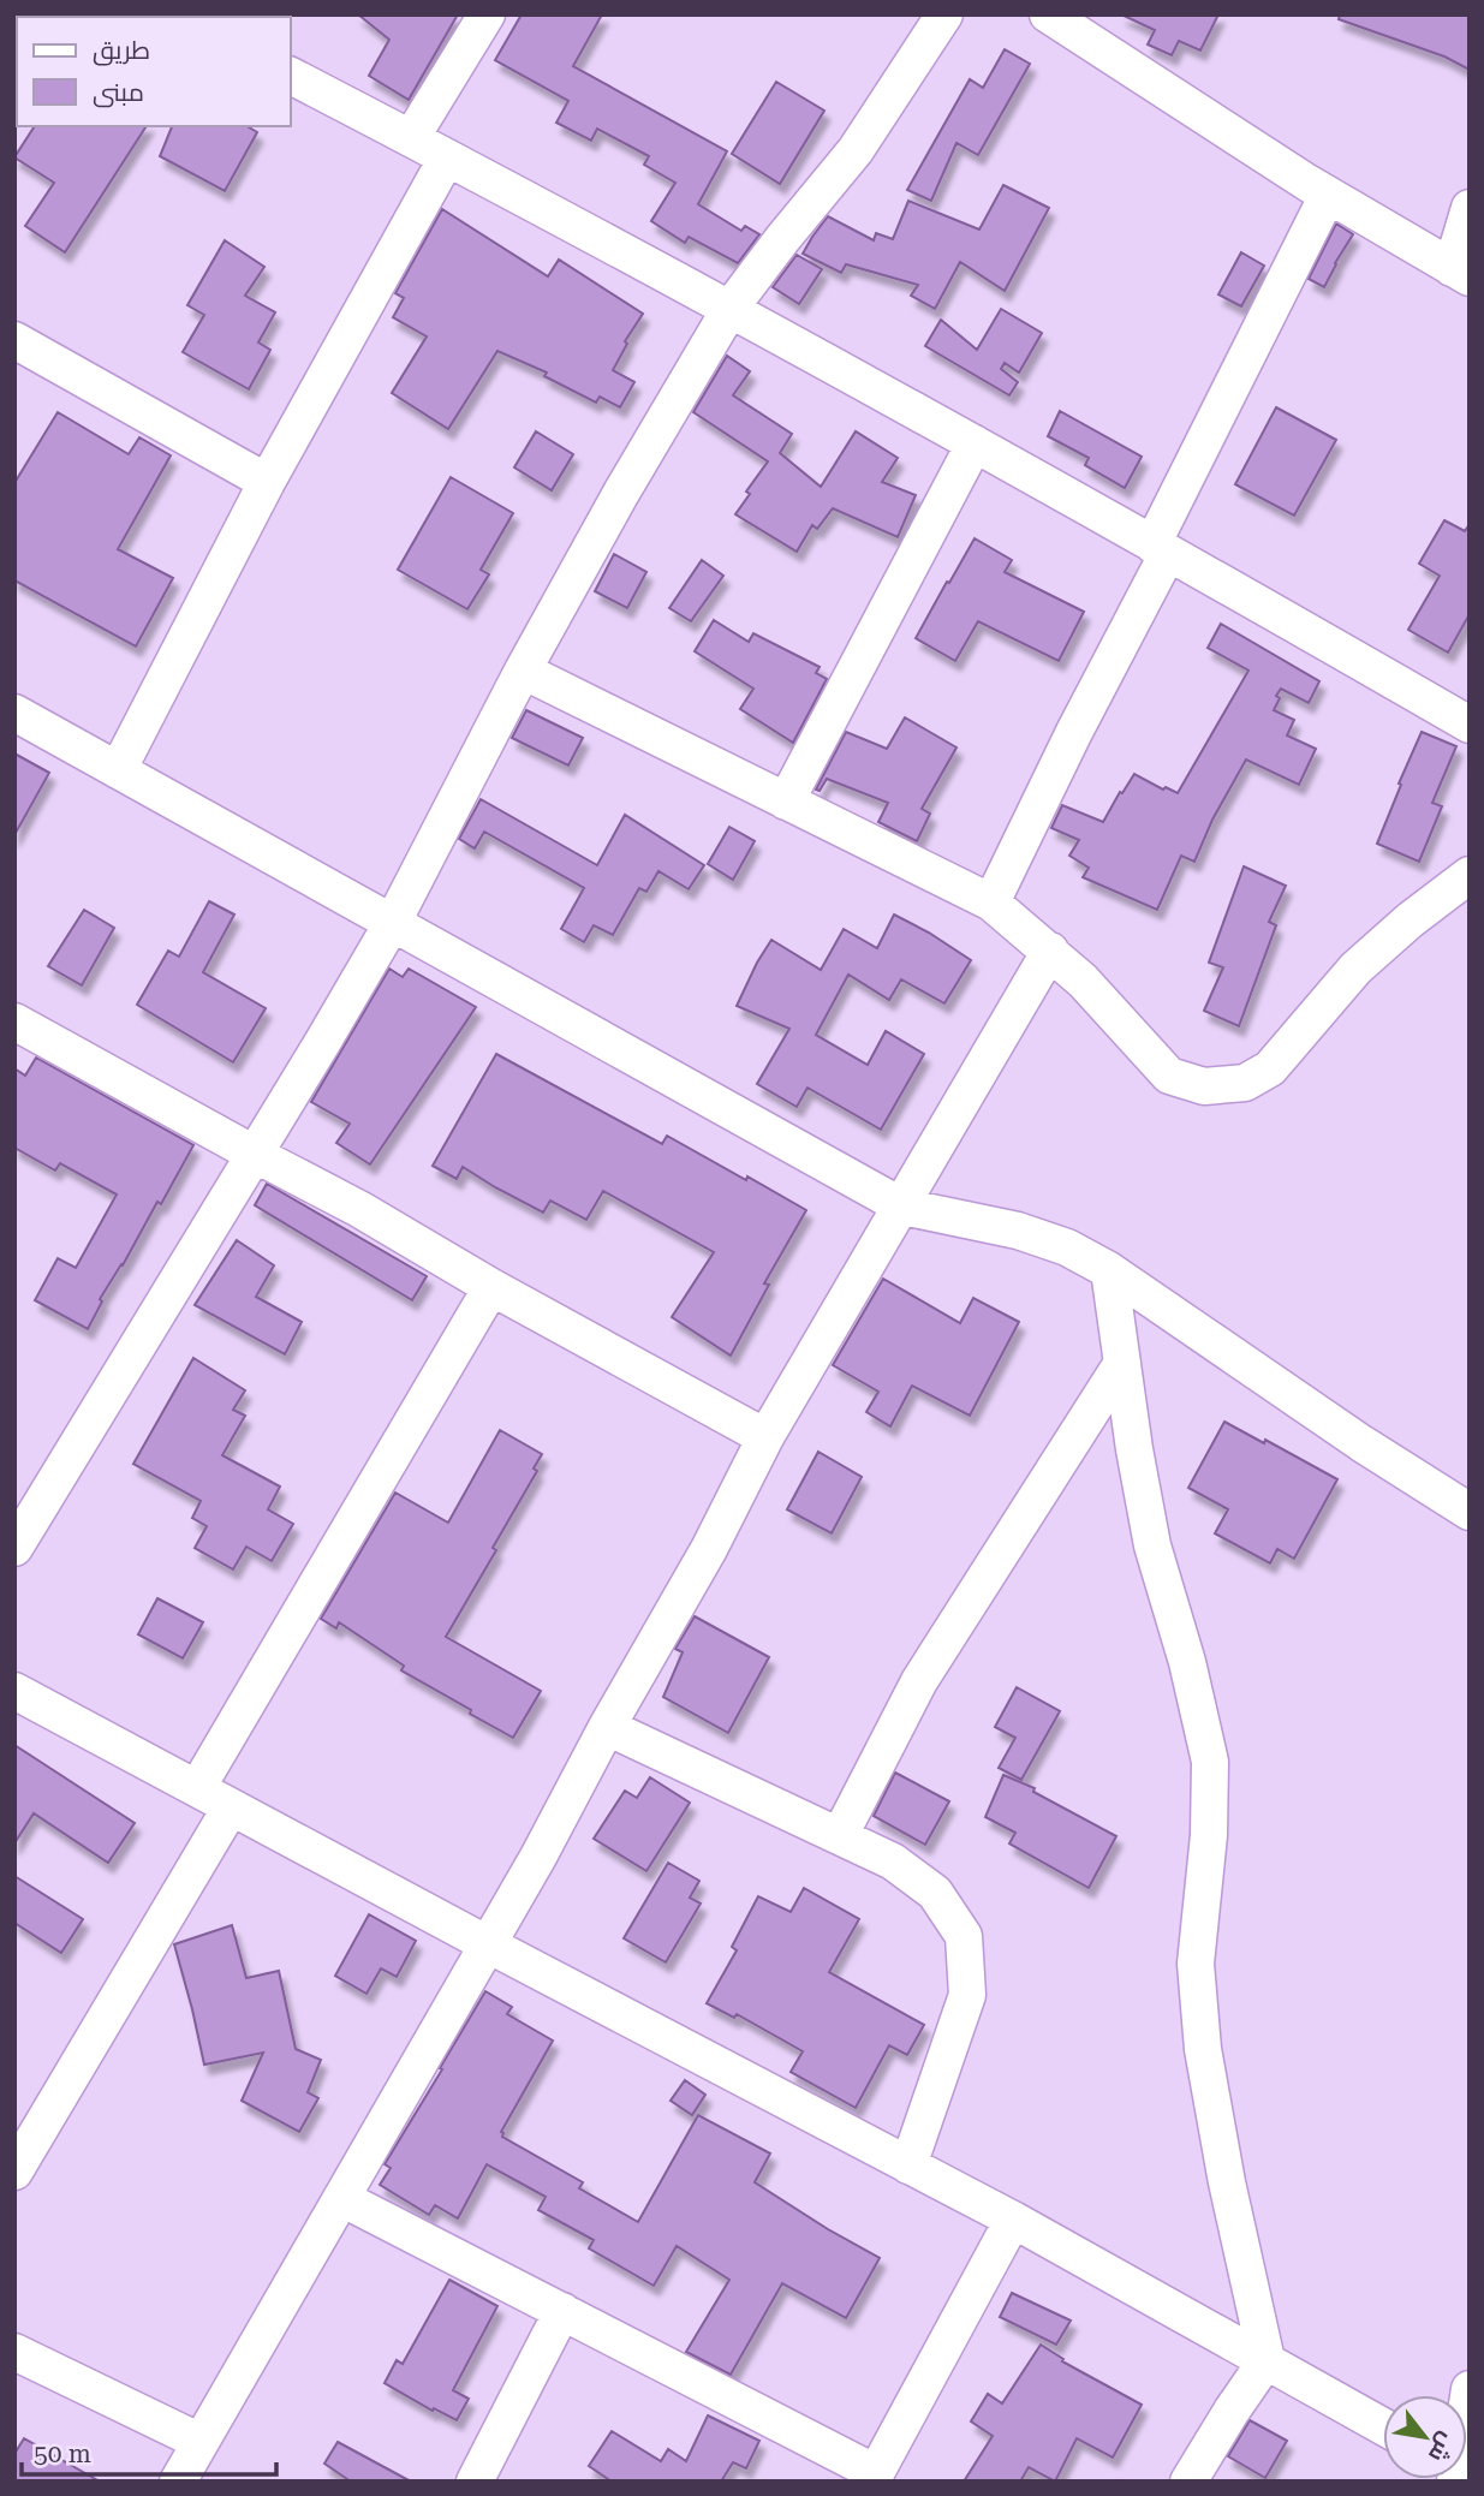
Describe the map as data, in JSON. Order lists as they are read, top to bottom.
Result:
{
  "legend": ["طريق", "مبنى"],
  "scale_bar": "50 m",
  "north": "bottom right"
}
